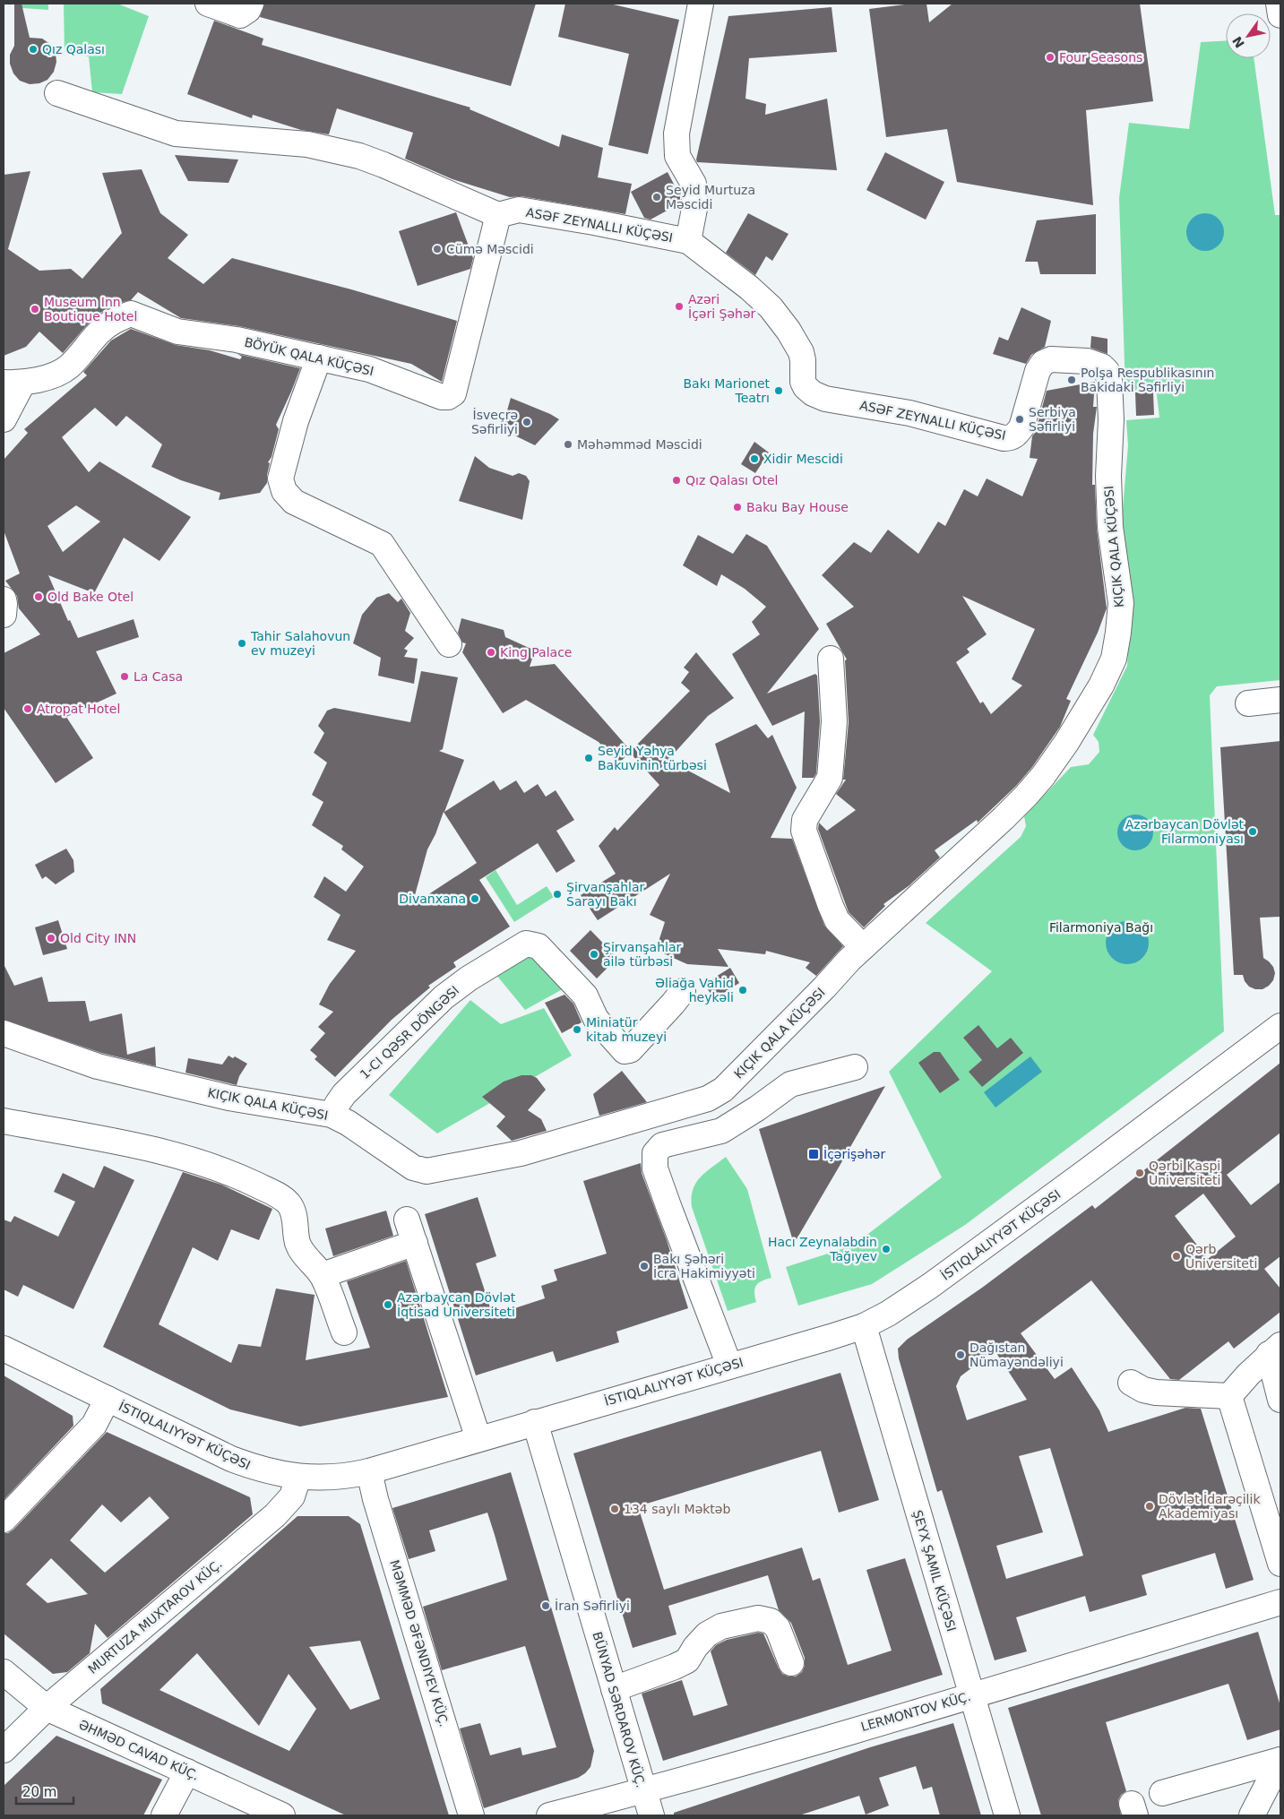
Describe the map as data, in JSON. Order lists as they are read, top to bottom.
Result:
{
  "streets": {
    "street": [
      "BÖYÜK QALA KÜÇƏSI",
      "KIÇIK QALA KÜÇƏSI",
      "1-CI QƏSR DÖNGƏSI",
      "İSTIQLALIYYƏT KÜÇƏSI",
      "ŞEYX ŞAMIL KÜÇƏSI",
      "MURTUZA MUXTAROV KÜÇ.",
      "MƏMMƏD ƏFƏNDIYEV KÜÇ.",
      "BÜNYAD SƏRDAROV KÜÇ.",
      "LERMONTOV KÜÇ.",
      "ƏHMƏD CAVAD KÜÇ."
    ]
  },
  "crossings": [
    ["KIÇIK QALA KÜÇƏSI", "1-CI QƏSR DÖNGƏSI"],
    ["İSTIQLALIYYƏT KÜÇƏSI", "ŞEYX ŞAMIL KÜÇƏSI"],
    ["İSTIQLALIYYƏT KÜÇƏSI", "MURTUZA MUXTAROV KÜÇ."],
    ["İSTIQLALIYYƏT KÜÇƏSI", "MƏMMƏD ƏFƏNDIYEV KÜÇ."],
    ["İSTIQLALIYYƏT KÜÇƏSI", "BÜNYAD SƏRDAROV KÜÇ."],
    ["ŞEYX ŞAMIL KÜÇƏSI", "LERMONTOV KÜÇ."],
    ["MURTUZA MUXTAROV KÜÇ.", "ƏHMƏD CAVAD KÜÇ."],
    ["BÜNYAD SƏRDAROV KÜÇ.", "LERMONTOV KÜÇ."]
  ],
  "parks": ["Filarmoniya Bağı"],
  "places": {
    "other": [
      "Qız Qalası",
      "Four Seasons",
      "Seyid Murtuza Məscidi",
      "Cümə Məscidi",
      "Azəri İçəri Şəhər",
      "Museum Inn Boutique Hotel",
      "Polşa Respublikasının Bakidaki Səfirliyi",
      "Bakı Marionet Teatrı",
      "Serbiya Səfirliyi",
      "İsveçrə Səfirliyi",
      "Məhəmməd Məscidi",
      "Xidir Mescidi",
      "Qız Qalası Otel",
      "Baku Bay House",
      "Old Bake Otel",
      "Tahir Salahovun ev muzeyi",
      "King Palace",
      "La Casa",
      "Atropat Hotel",
      "Seyid Yəhya Bakuvinin türbəsi",
      "Azərbaycan Dövlət Filarmoniyası",
      "Şirvanşahlar Sarayı Bakı",
      "Divanxana",
      "Old City INN",
      "Şirvanşahlar ailə türbəsi",
      "Əliağa Vahid heykəli",
      "Miniatür kitab muzeyi",
      "Qərbi Kaspi Universiteti",
      "Hacı Zeynalabdin Tağıyev",
      "Qərb Universiteti",
      "Bakı Şəhəri İcra Hakimiyyəti",
      "Azərbaycan Dövlət İqtisad Universiteti",
      "Dağıstan Nümayəndəliyi",
      "Dövlət İdarəçilik Akademiyası",
      "134 saylı Məktəb",
      "İran Səfirliyi"
    ],
    "transit": ["İçərişəhər"]
  },
  "scale_bar": "20 m",
  "north": "bottom left"
}
